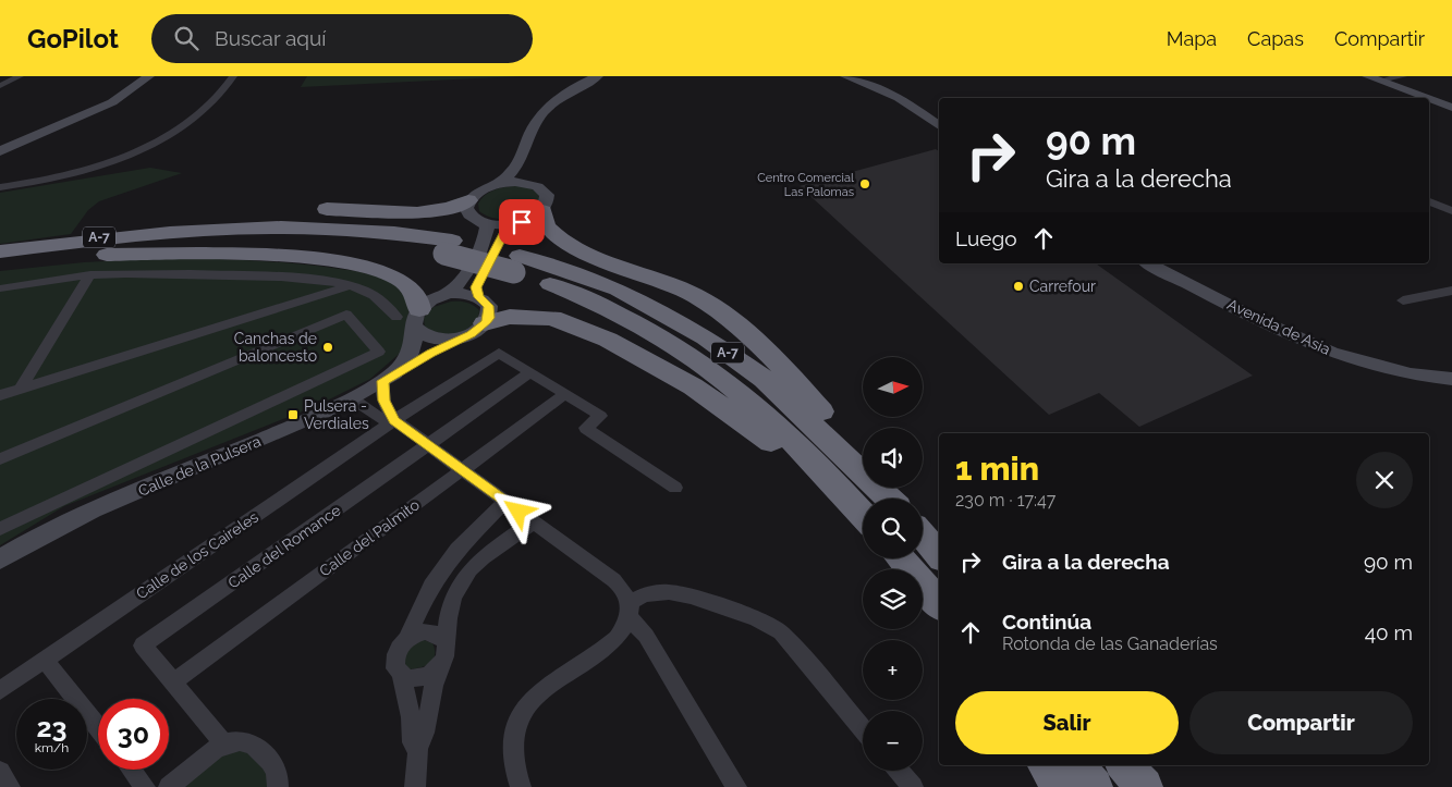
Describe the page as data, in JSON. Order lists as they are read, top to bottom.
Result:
{
  "streets": {
    "highway": ["A-7"],
    "street": [
      "Avenida de Asia",
      "Calle de la Pulsera",
      "Calle del Palmito",
      "Calle del Romance",
      "Calle de los Caireles"
    ]
  },
  "crossings": [
    ["Calle del Palmito", "Calle del Romance"],
    ["Calle del Romance", "Calle de los Caireles"]
  ],
  "places": {
    "other": ["Centro Comercial Las Palomas", "Carrefour", "Canchas de baloncesto"],
    "transit": ["Pulsera - Verdiales"]
  },
  "north": "right",
  "page": {
    "header": "GoPilot",
    "search": "Buscar aquí",
    "nav": ["Mapa", "Capas", "Compartir"],
    "turn": ["90 m", "Gira a la derecha"],
    "then": "Luego",
    "map_buttons": ["+", "−"],
    "heading": ["1 min", "230 m · 17:47"],
    "list": [
      {
        "name": "Gira a la derecha",
        "value": "90 m"
      },
      {
        "name": "Continúa",
        "note": "Rotonda de las Ganaderías",
        "value": "40 m"
      }
    ],
    "buttons": ["Salir", "Compartir"],
    "speed": "23 km/h",
    "limit": "30"
  }
}
